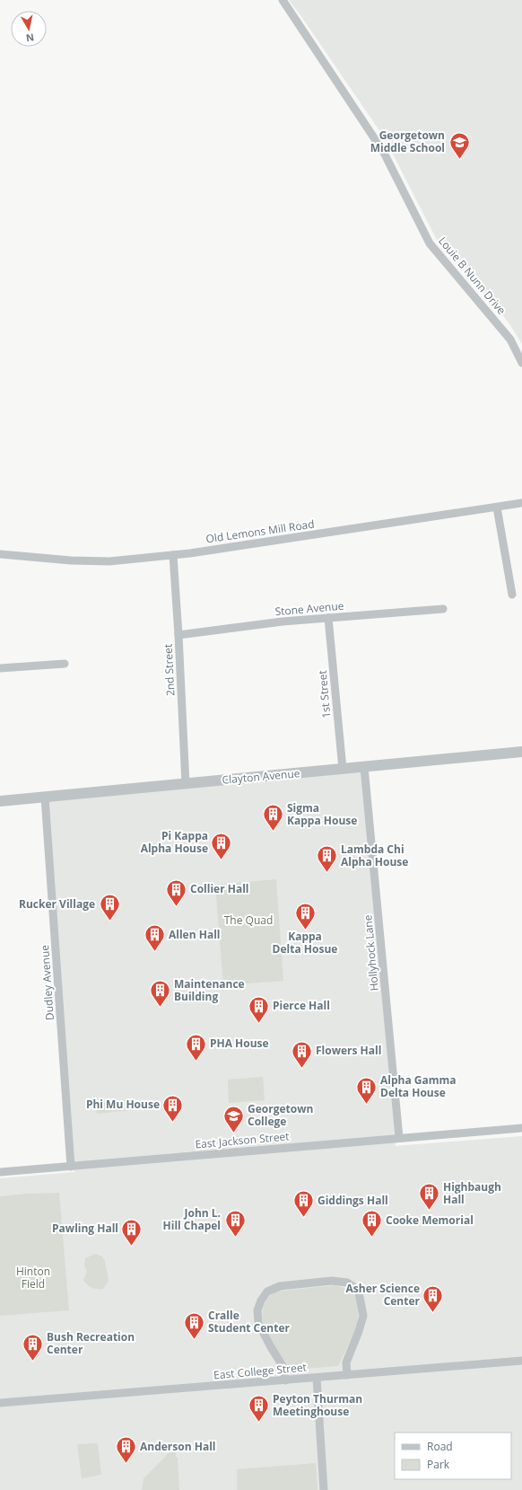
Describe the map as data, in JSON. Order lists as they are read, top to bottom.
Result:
{
  "streets": {
    "street": [
      "Louie B Nunn Drive",
      "Old Lemons Mill Road",
      "Stone Avenue",
      "2nd Street",
      "1st Street",
      "Clayton Avenue",
      "Hollyhock Lane",
      "Dudley Avenue",
      "East Jackson Street",
      "East College Street"
    ]
  },
  "crossings": [
    ["Old Lemons Mill Road", "2nd Street"],
    ["Stone Avenue", "2nd Street"],
    ["Stone Avenue", "1st Street"],
    ["2nd Street", "Clayton Avenue"],
    ["1st Street", "Clayton Avenue"],
    ["Clayton Avenue", "Hollyhock Lane"],
    ["Clayton Avenue", "Dudley Avenue"],
    ["Hollyhock Lane", "East Jackson Street"],
    ["Dudley Avenue", "East Jackson Street"]
  ],
  "parks": ["The Quad", "Hinton Field"],
  "places": {
    "school or university": ["Georgetown Middle School", "Georgetown College"],
    "building": [
      "Sigma Kappa House",
      "Pi Kappa Alpha House",
      "Lambda Chi Alpha House",
      "Collier Hall",
      "Rucker Village",
      "Kappa Delta Hosue",
      "Allen Hall",
      "Maintenance Building",
      "Pierce Hall",
      "PHA House",
      "Flowers Hall",
      "Alpha Gamma Delta House",
      "Phi Mu House",
      "Highbaugh Hall",
      "Giddings Hall",
      "John L. Hill Chapel",
      "Cooke Memorial",
      "Pawling Hall",
      "Asher Science Center",
      "Cralle Student Center",
      "Bush Recreation Center",
      "Peyton Thurman Meetinghouse",
      "Anderson Hall"
    ]
  },
  "legend": ["Road", "Park"],
  "north": "bottom"
}
